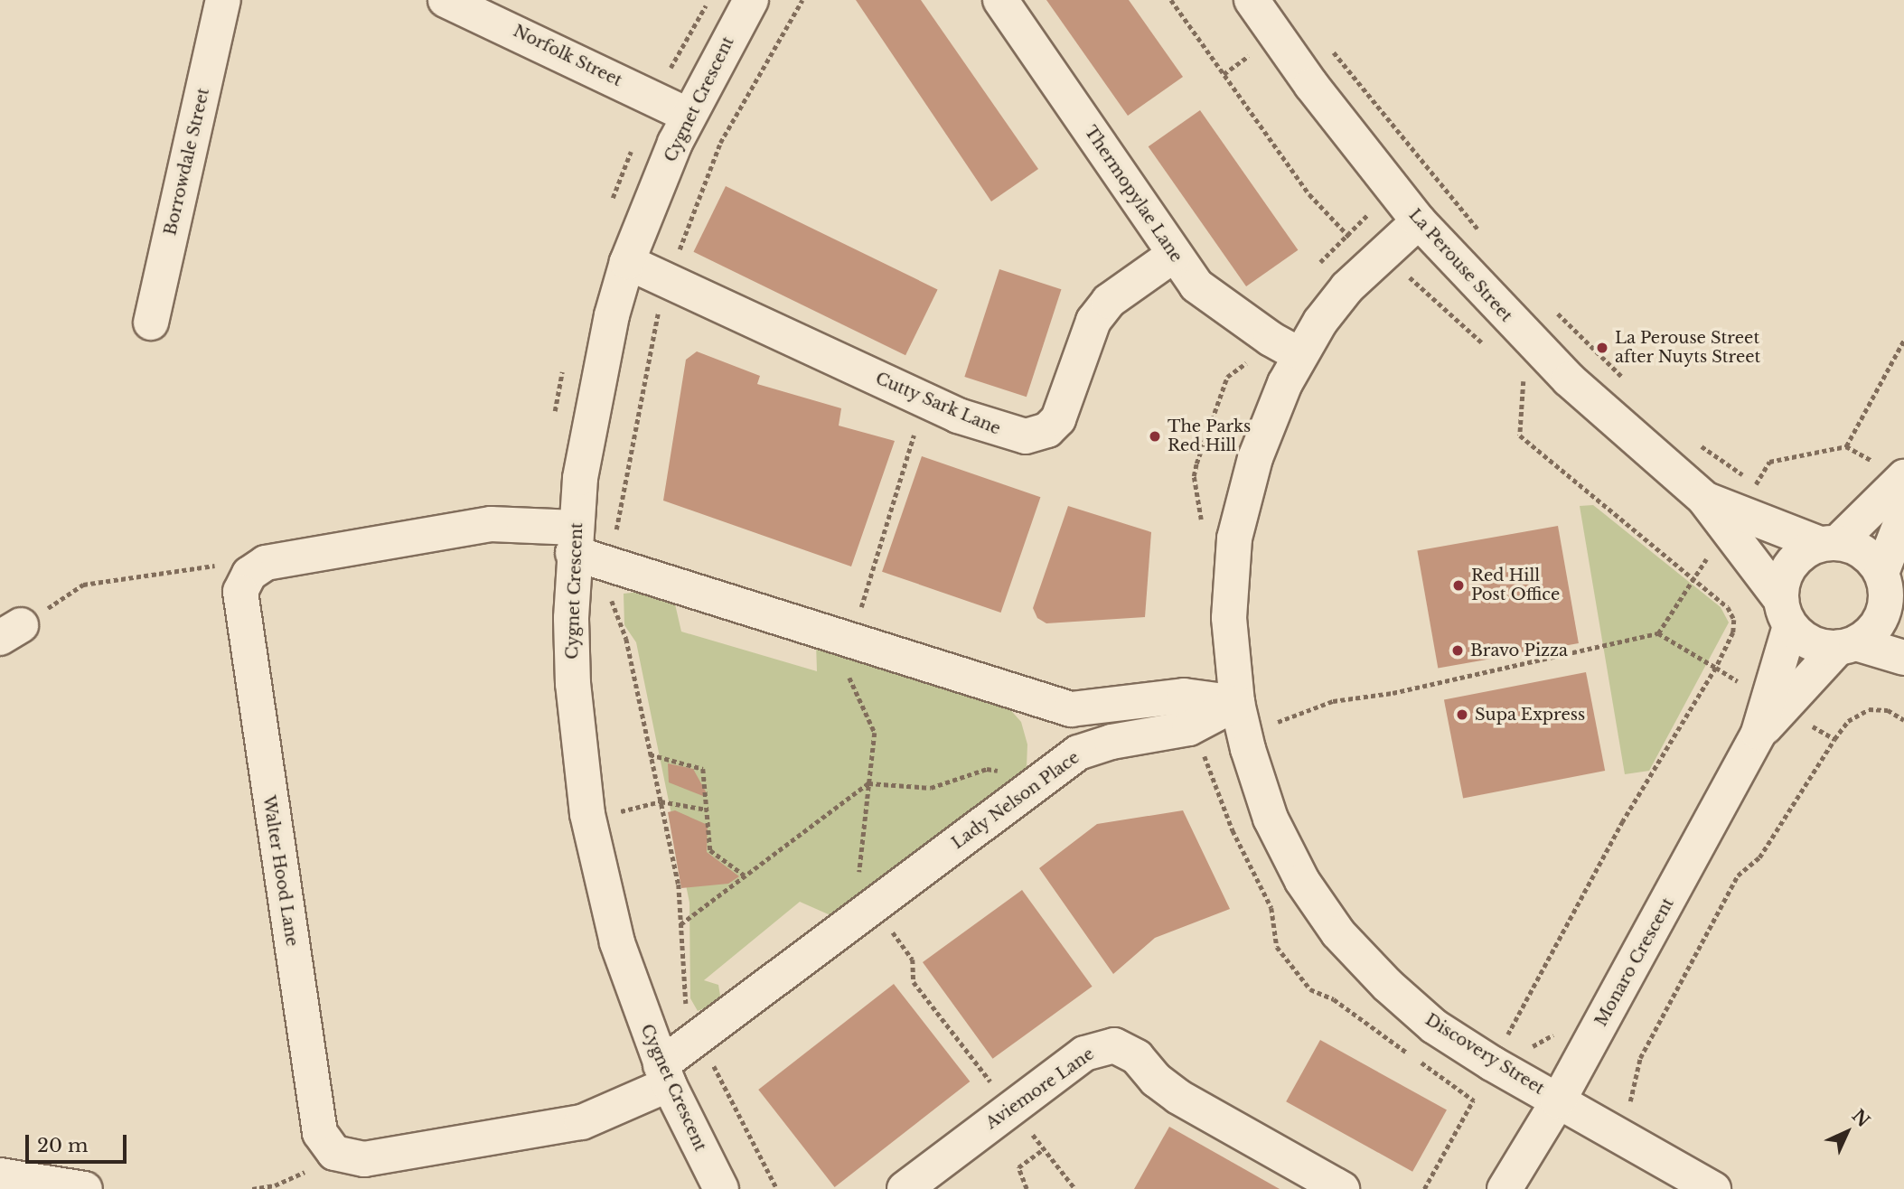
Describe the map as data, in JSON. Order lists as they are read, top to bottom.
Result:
{
  "streets": {
    "street": [
      "Norfolk Street",
      "Cygnet Crescent",
      "Borrowdale Street",
      "Thermopylae Lane",
      "La Perouse Street",
      "Cutty Sark Lane",
      "Lady Nelson Place",
      "Walter Hood Lane",
      "Monaro Crescent",
      "Discovery Street",
      "Aviemore Lane"
    ]
  },
  "crossings": [
    ["Norfolk Street", "Cygnet Crescent"],
    ["Cygnet Crescent", "Cutty Sark Lane"],
    ["Cygnet Crescent", "Lady Nelson Place"],
    ["Cygnet Crescent", "Walter Hood Lane"],
    ["Thermopylae Lane", "Cutty Sark Lane"],
    ["Thermopylae Lane", "Discovery Street"],
    ["La Perouse Street", "Monaro Crescent"],
    ["La Perouse Street", "Discovery Street"],
    ["Lady Nelson Place", "Walter Hood Lane"],
    ["Lady Nelson Place", "Discovery Street"],
    ["Monaro Crescent", "Discovery Street"]
  ],
  "places": [
    "La Perouse Street after Nuyts Street",
    "The Parks Red Hill",
    "Red Hill Post Office",
    "Bravo Pizza",
    "Supa Express"
  ],
  "scale_bar": "20 m",
  "north": "top right"
}
